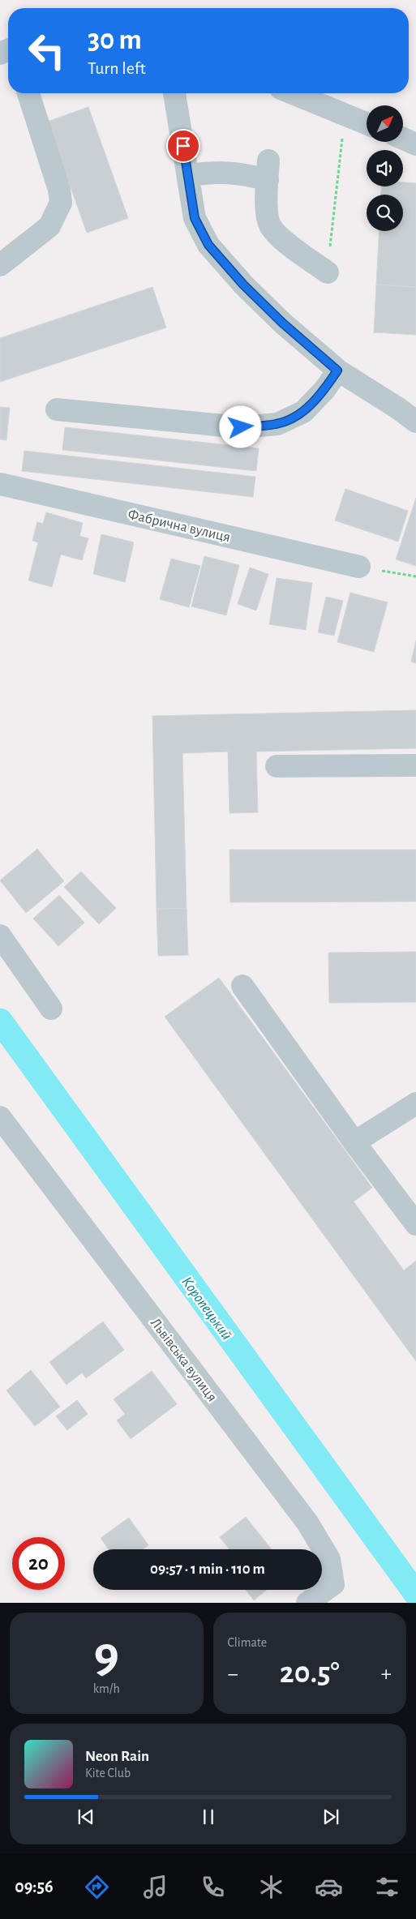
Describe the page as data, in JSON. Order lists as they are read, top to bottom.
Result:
{
  "streets": {
    "street": ["Фабрична вулиця", "Львівська вулиця"]
  },
  "water": ["Коропецький"],
  "north": "top right",
  "page": {
    "turn": ["30 m", "Turn left"],
    "limit": "20",
    "trip": "09:57 · 1 min · 110 m",
    "tile": [
      ["9", "km/h"],
      "Climate"
    ],
    "heat": ["−", "20.5°", "+"],
    "song": ["Neon Rain", "Kite Club"],
    "tabs": "09:56"
  }
}
